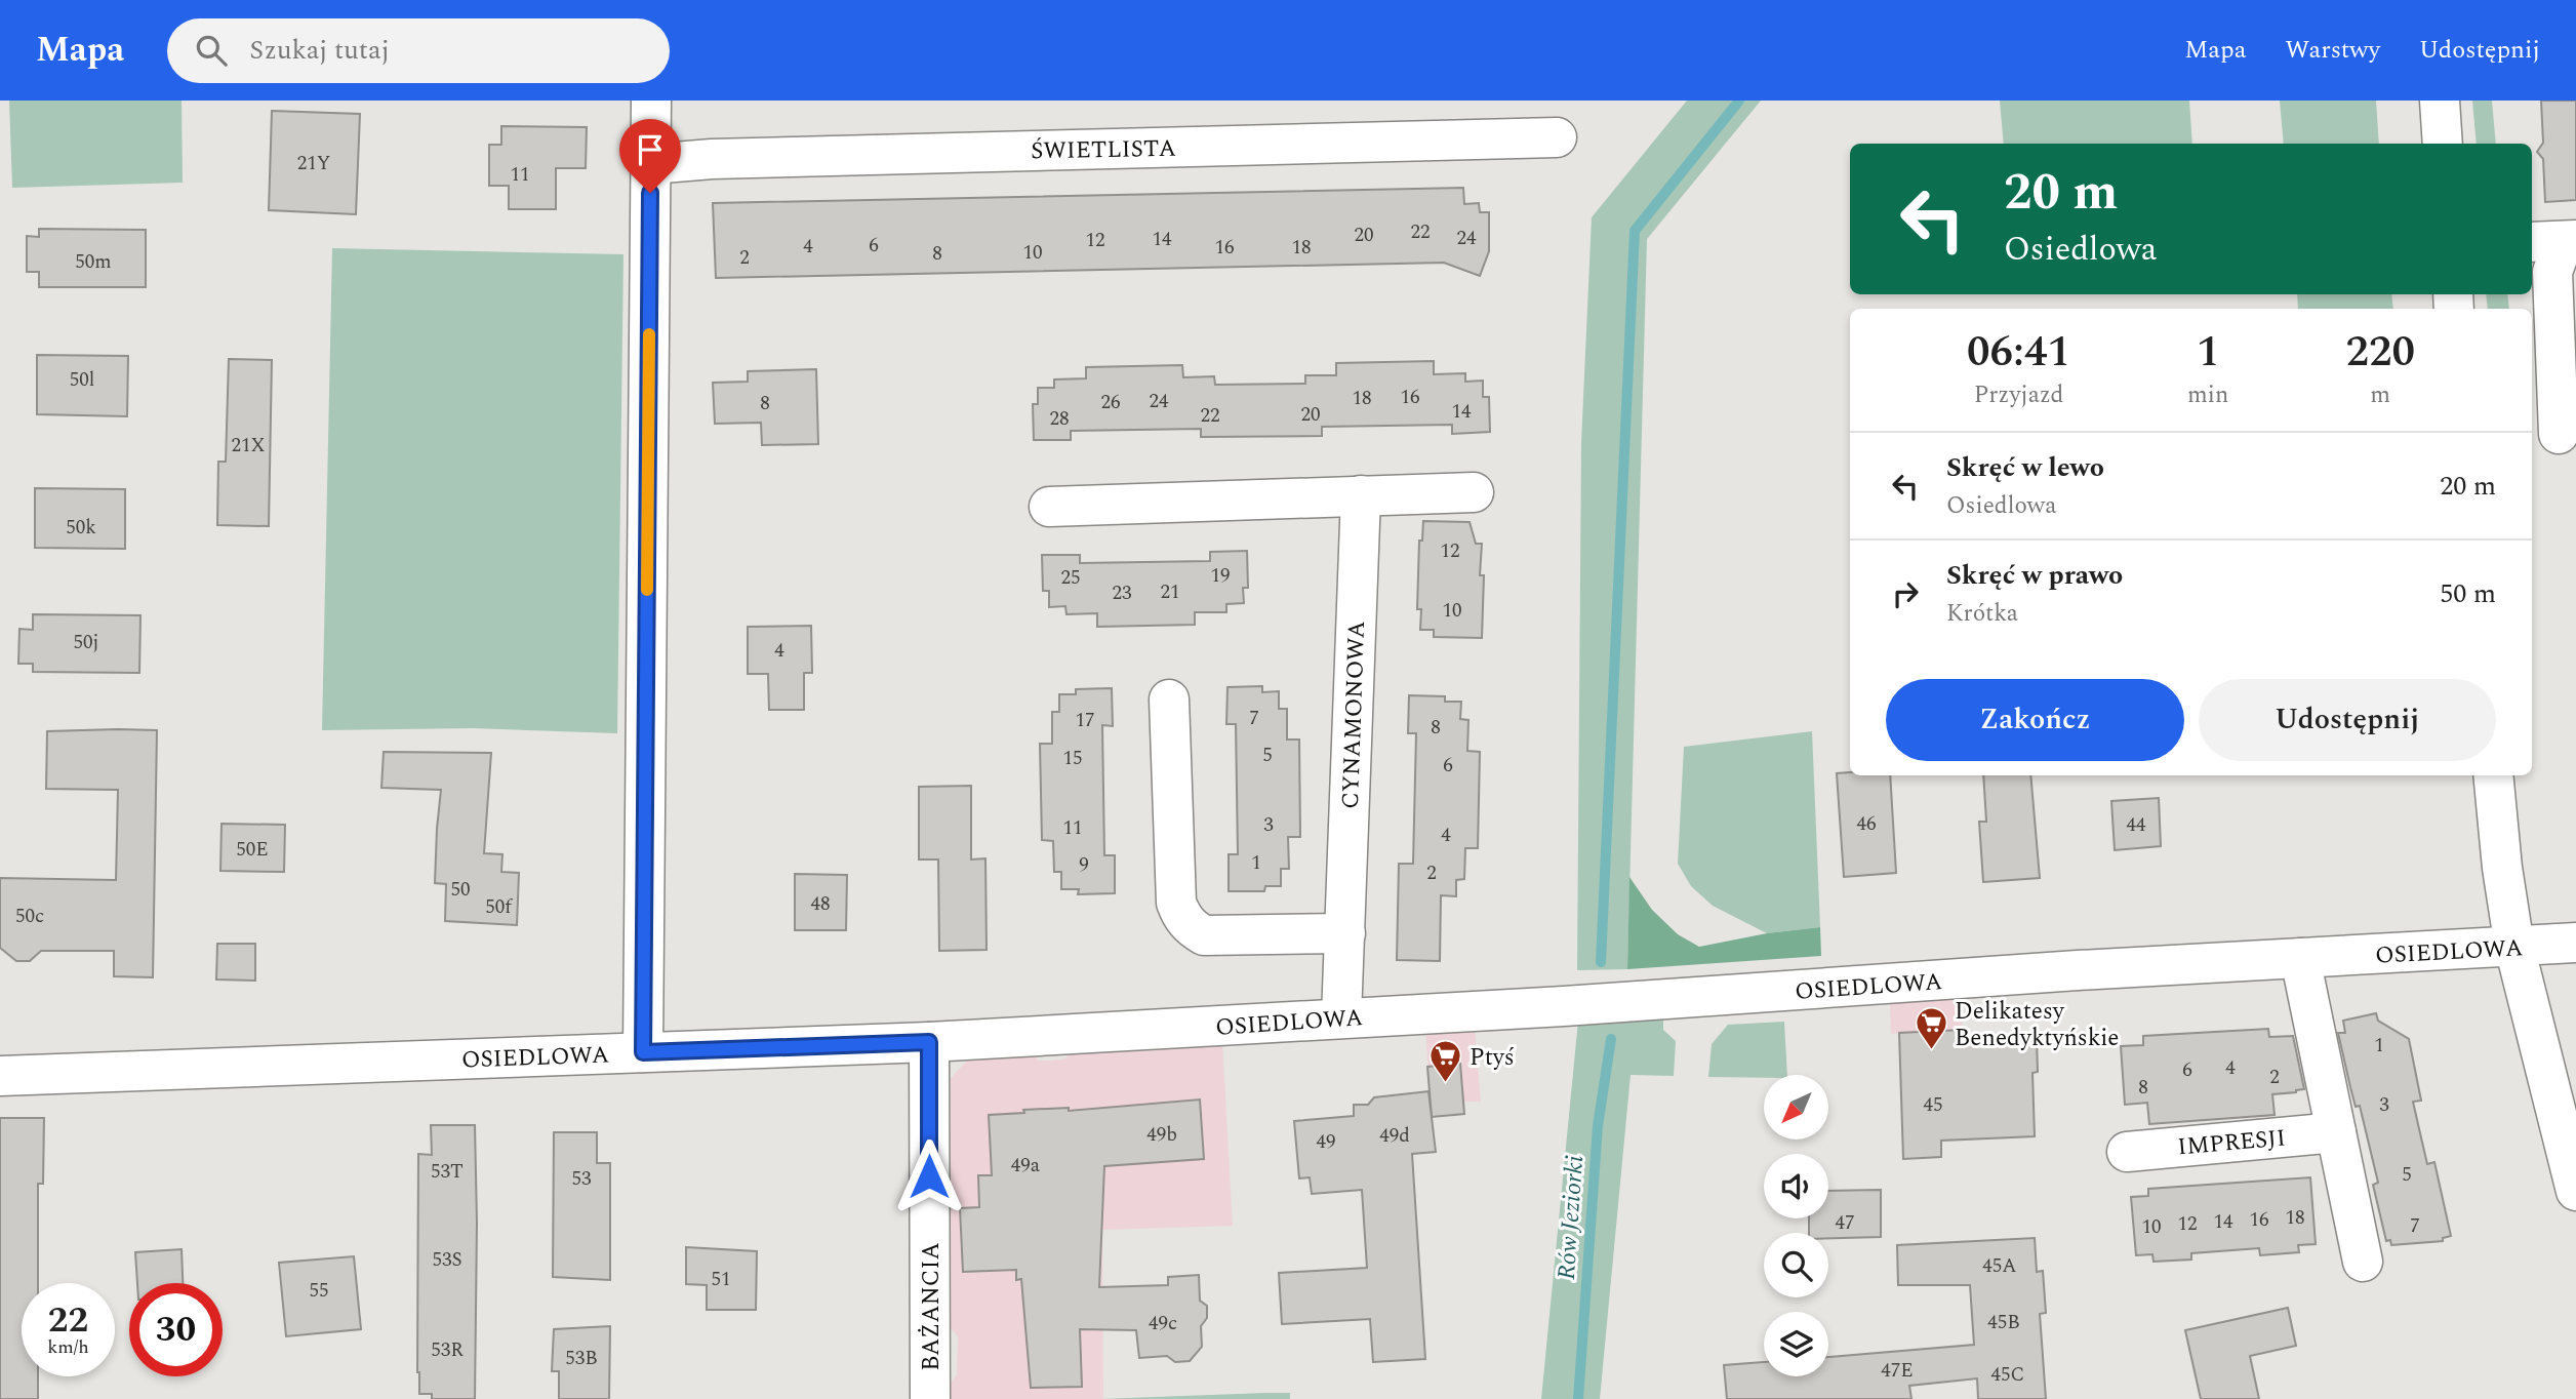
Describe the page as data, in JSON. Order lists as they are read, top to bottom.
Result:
{
  "streets": {
    "street": [
      "ŚWIETLISTA",
      "CYNAMONOWA",
      "OSIEDLOWA",
      "IMPRESJI",
      "BAŻANCIA"
    ]
  },
  "crossings": [
    ["CYNAMONOWA", "OSIEDLOWA"],
    ["OSIEDLOWA", "BAŻANCIA"]
  ],
  "water": ["Rów Jeziorki"],
  "places": {
    "supermarket": ["Delikatesy Benedyktyńskie", "Ptyś"]
  },
  "house_numbers": [
    "21Y",
    "11",
    "22",
    "20",
    "24",
    "14",
    "12",
    "6",
    "4",
    "16",
    "18",
    "10",
    "8",
    "2",
    "50m",
    "50l",
    "16",
    "18",
    "24",
    "26",
    "8",
    "14",
    "20",
    "22",
    "28",
    "21X",
    "50k",
    "12",
    "19",
    "25",
    "21",
    "23",
    "10",
    "50j",
    "4",
    "7",
    "17",
    "8",
    "5",
    "15",
    "6",
    "46",
    "3",
    "44",
    "11",
    "4",
    "50E",
    "1",
    "9",
    "2",
    "50",
    "48",
    "50f",
    "50c",
    "1",
    "4",
    "6",
    "2",
    "8",
    "45",
    "3",
    "49b",
    "49d",
    "49",
    "49a",
    "53T",
    "5",
    "53",
    "18",
    "16",
    "14",
    "47",
    "12",
    "7",
    "10",
    "53S",
    "45A",
    "51",
    "55",
    "45B",
    "49c",
    "53R",
    "53B",
    "47E",
    "45C"
  ],
  "north": "bottom left",
  "page": {
    "header": "Mapa",
    "search": "Szukaj tutaj",
    "nav": ["Mapa", "Warstwy", "Udostępnij"],
    "turn": ["20 m", "Osiedlowa"],
    "eta": [
      "06:41",
      "Przyjazd",
      "1",
      "min",
      "220",
      "m"
    ],
    "list": [
      {
        "name": "Skręć w lewo",
        "note": "Osiedlowa",
        "value": "20 m"
      },
      {
        "name": "Skręć w prawo",
        "note": "Krótka",
        "value": "50 m"
      }
    ],
    "buttons": ["Zakończ", "Udostępnij"],
    "speed": "22 km/h",
    "limit": "30"
  }
}
